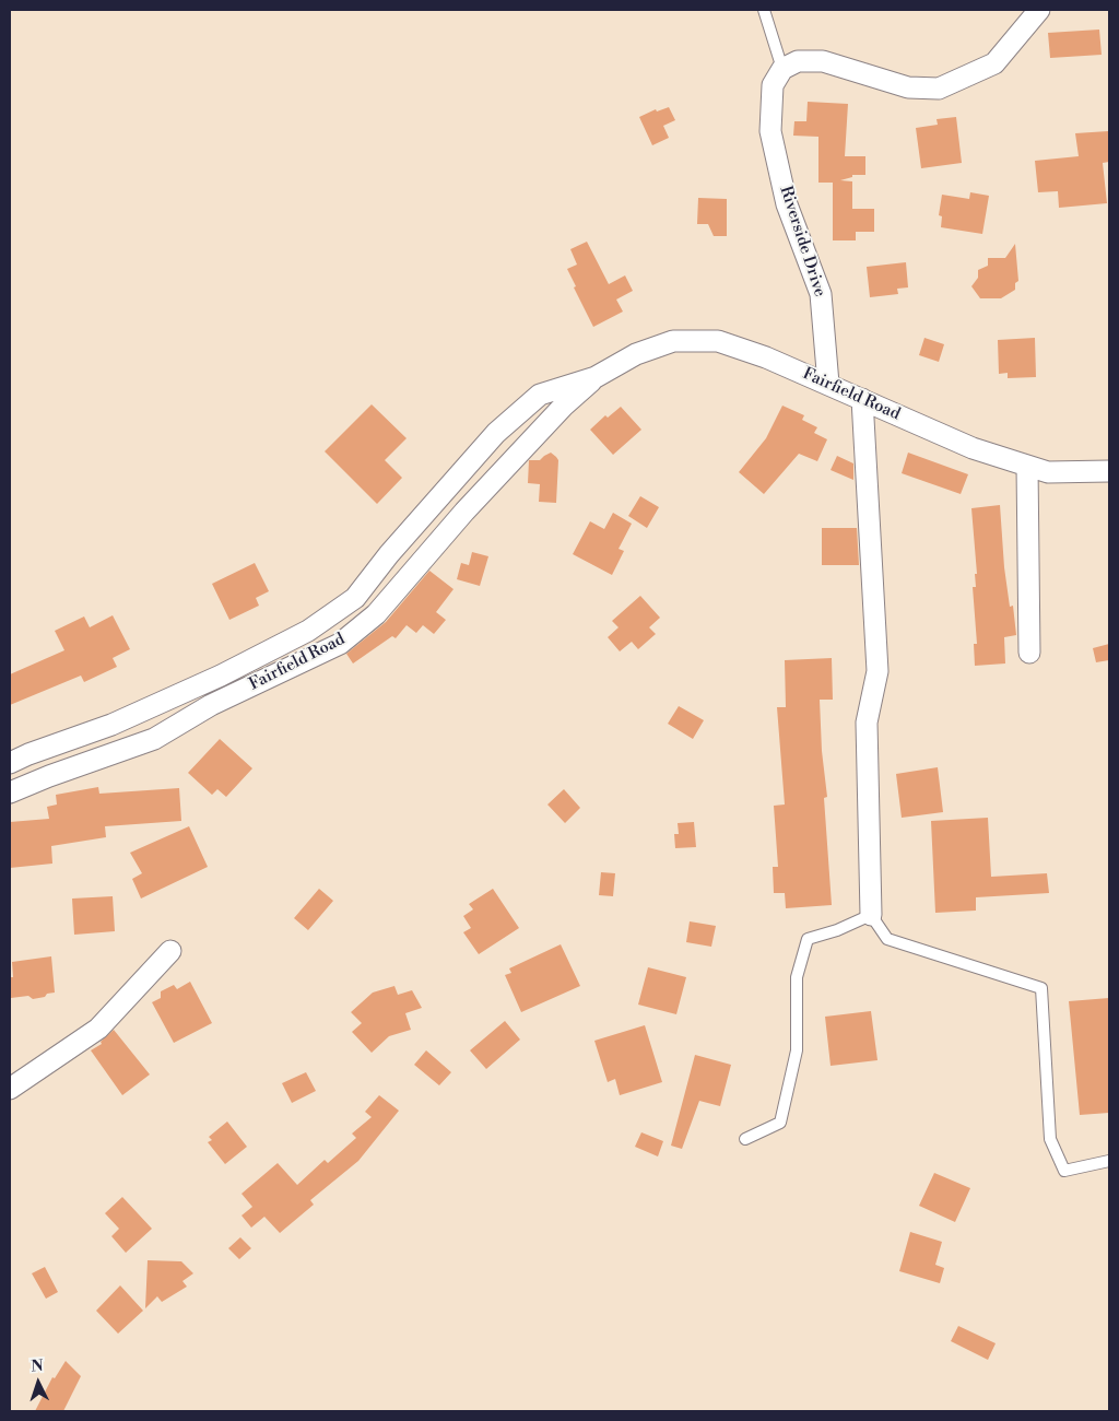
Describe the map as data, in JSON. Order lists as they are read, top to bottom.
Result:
{
  "streets": {
    "street": ["Riverside Drive", "Fairfield Road"]
  },
  "crossings": [
    ["Riverside Drive", "Fairfield Road"]
  ],
  "north": "top"
}
